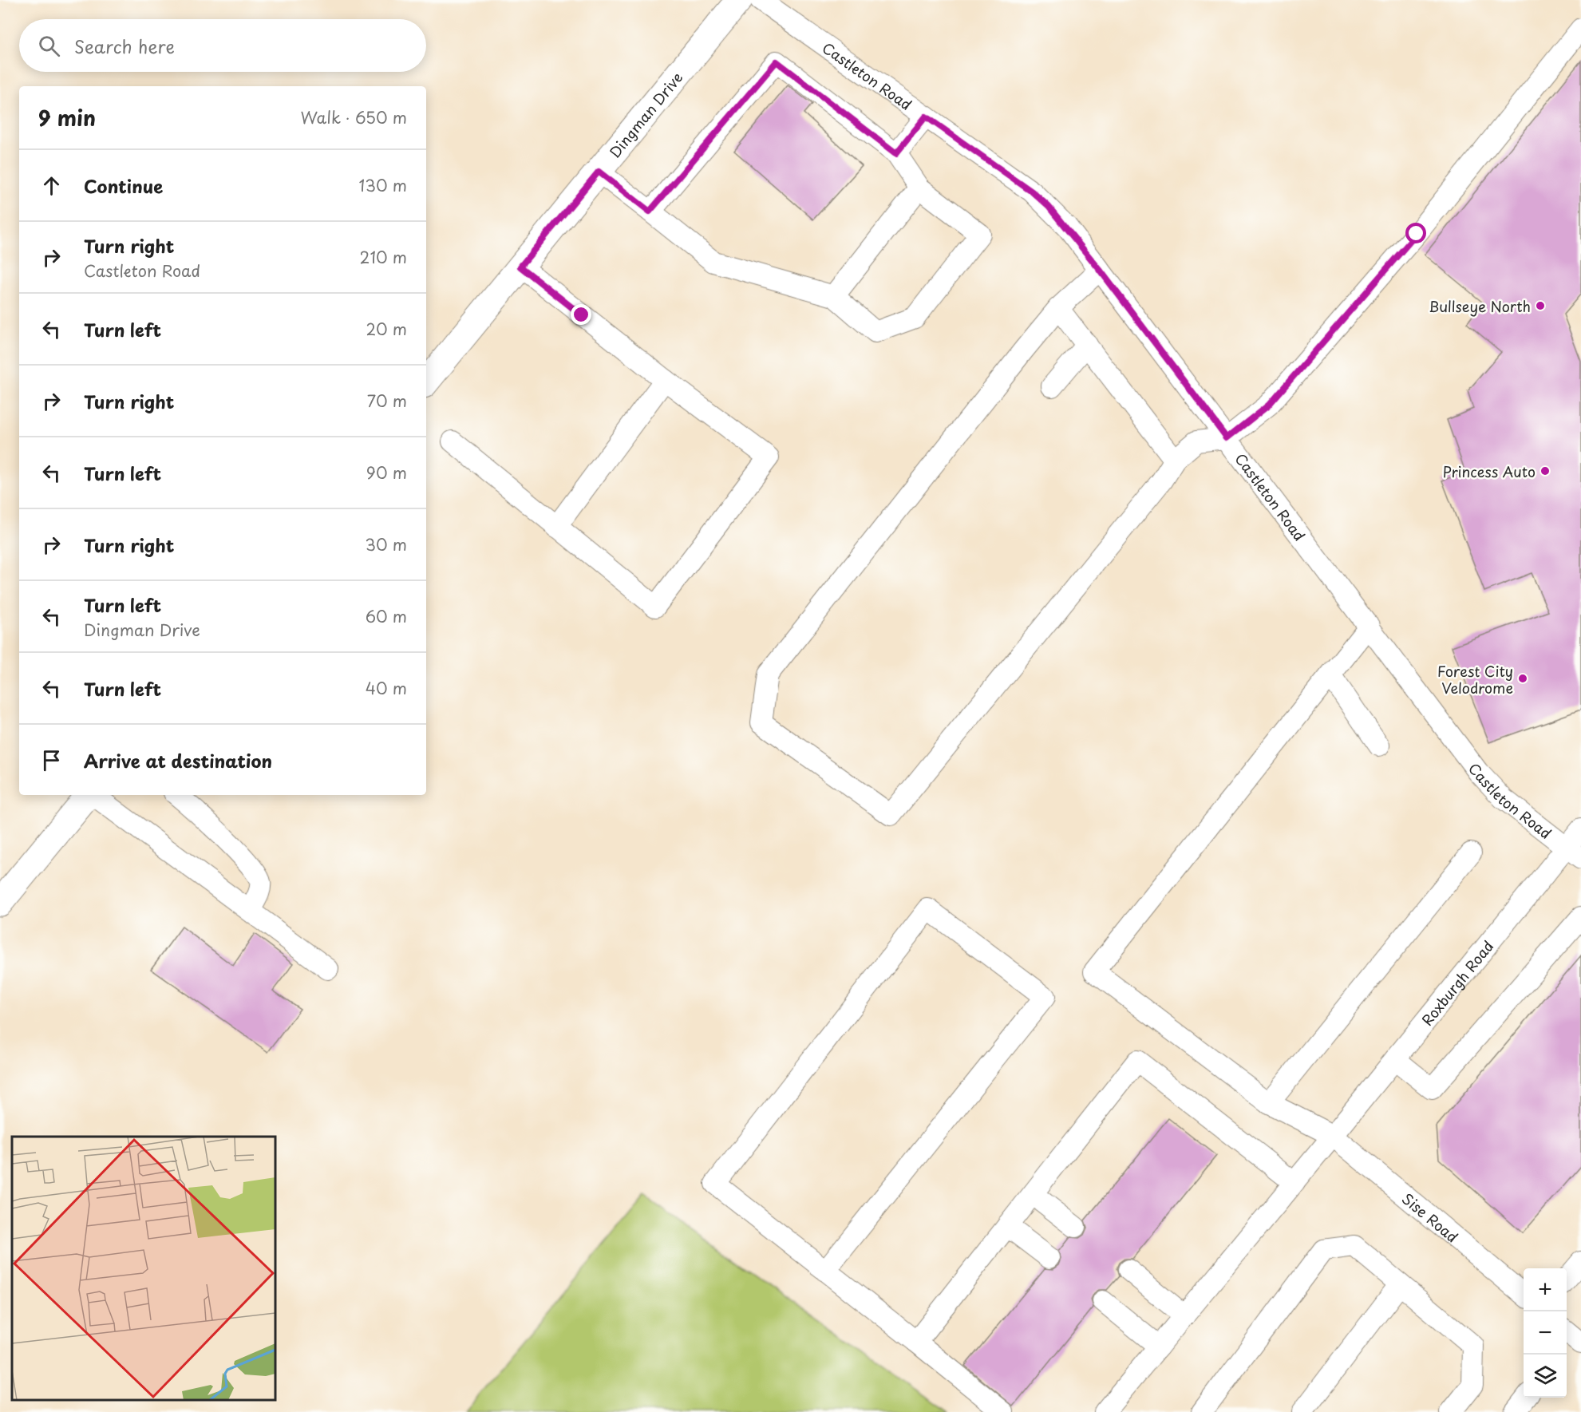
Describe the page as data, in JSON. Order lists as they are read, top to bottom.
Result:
{
  "streets": {
    "main road": ["Dingman Drive"],
    "street": ["Castleton Road", "Roxburgh Road", "Sise Road"]
  },
  "crossings": [
    ["Castleton Road", "Roxburgh Road"],
    ["Roxburgh Road", "Sise Road"]
  ],
  "places": ["Bullseye North", "Princess Auto", "Forest City Velodrome"],
  "page": {
    "search": "Search here",
    "heading": ["9 min", "Walk · 650 m"],
    "list": [
      ["Continue", "130 m"],
      ["Turn right", "Castleton Road", "210 m"],
      ["Turn left", "20 m"],
      ["Turn right", "70 m"],
      ["Turn left", "90 m"],
      ["Turn right", "30 m"],
      ["Turn left", "Dingman Drive", "60 m"],
      ["Turn left", "40 m"],
      "Arrive at destination"
    ],
    "map_buttons": ["+", "−"]
  }
}
